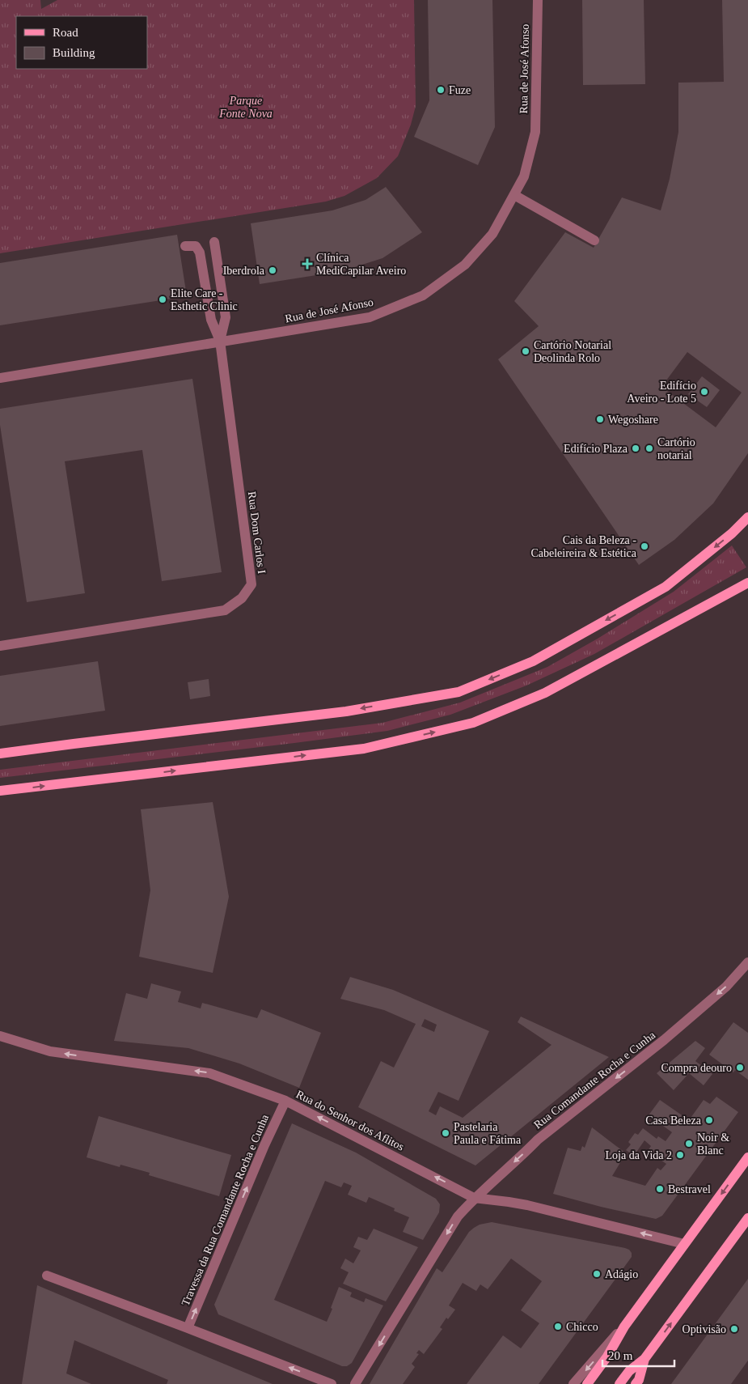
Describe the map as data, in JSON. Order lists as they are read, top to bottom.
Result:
{
  "streets": {
    "street": [
      "Rua de José Afonso",
      "Rua Dom Carlos I",
      "Rua Comandante Rocha e Cunha",
      "Rua do Senhor dos Aflitos",
      "Travessa da Rua Comandante Rocha e Cunha"
    ]
  },
  "crossings": [
    ["Rua de José Afonso", "Rua Dom Carlos I"],
    ["Rua Comandante Rocha e Cunha", "Rua do Senhor dos Aflitos"],
    ["Rua do Senhor dos Aflitos", "Travessa da Rua Comandante Rocha e Cunha"]
  ],
  "one_way": ["Rua Comandante Rocha e Cunha", "Rua do Senhor dos Aflitos", "Travessa da Rua Comandante Rocha e Cunha"],
  "parks": ["Parque Fonte Nova"],
  "places": {
    "other": [
      "Fuze",
      "Iberdrola",
      "Elite Care - Esthetic Clinic",
      "Cartório Notarial Deolinda Rolo",
      "Edifício Aveiro - Lote 5",
      "Wegoshare",
      "Edifício Plaza",
      "Cartório notarial",
      "Cais da Beleza - Cabeleireira & Estética",
      "Compra deouro",
      "Casa Beleza",
      "Pastelaria Paula e Fátima",
      "Noir & Blanc",
      "Loja da Vida 2",
      "Bestravel",
      "Adágio",
      "Chicco",
      "Optivisão"
    ],
    "health": ["Clínica MediCapilar Aveiro"]
  },
  "legend": ["Road", "Building"],
  "scale_bar": "20 m"
}
